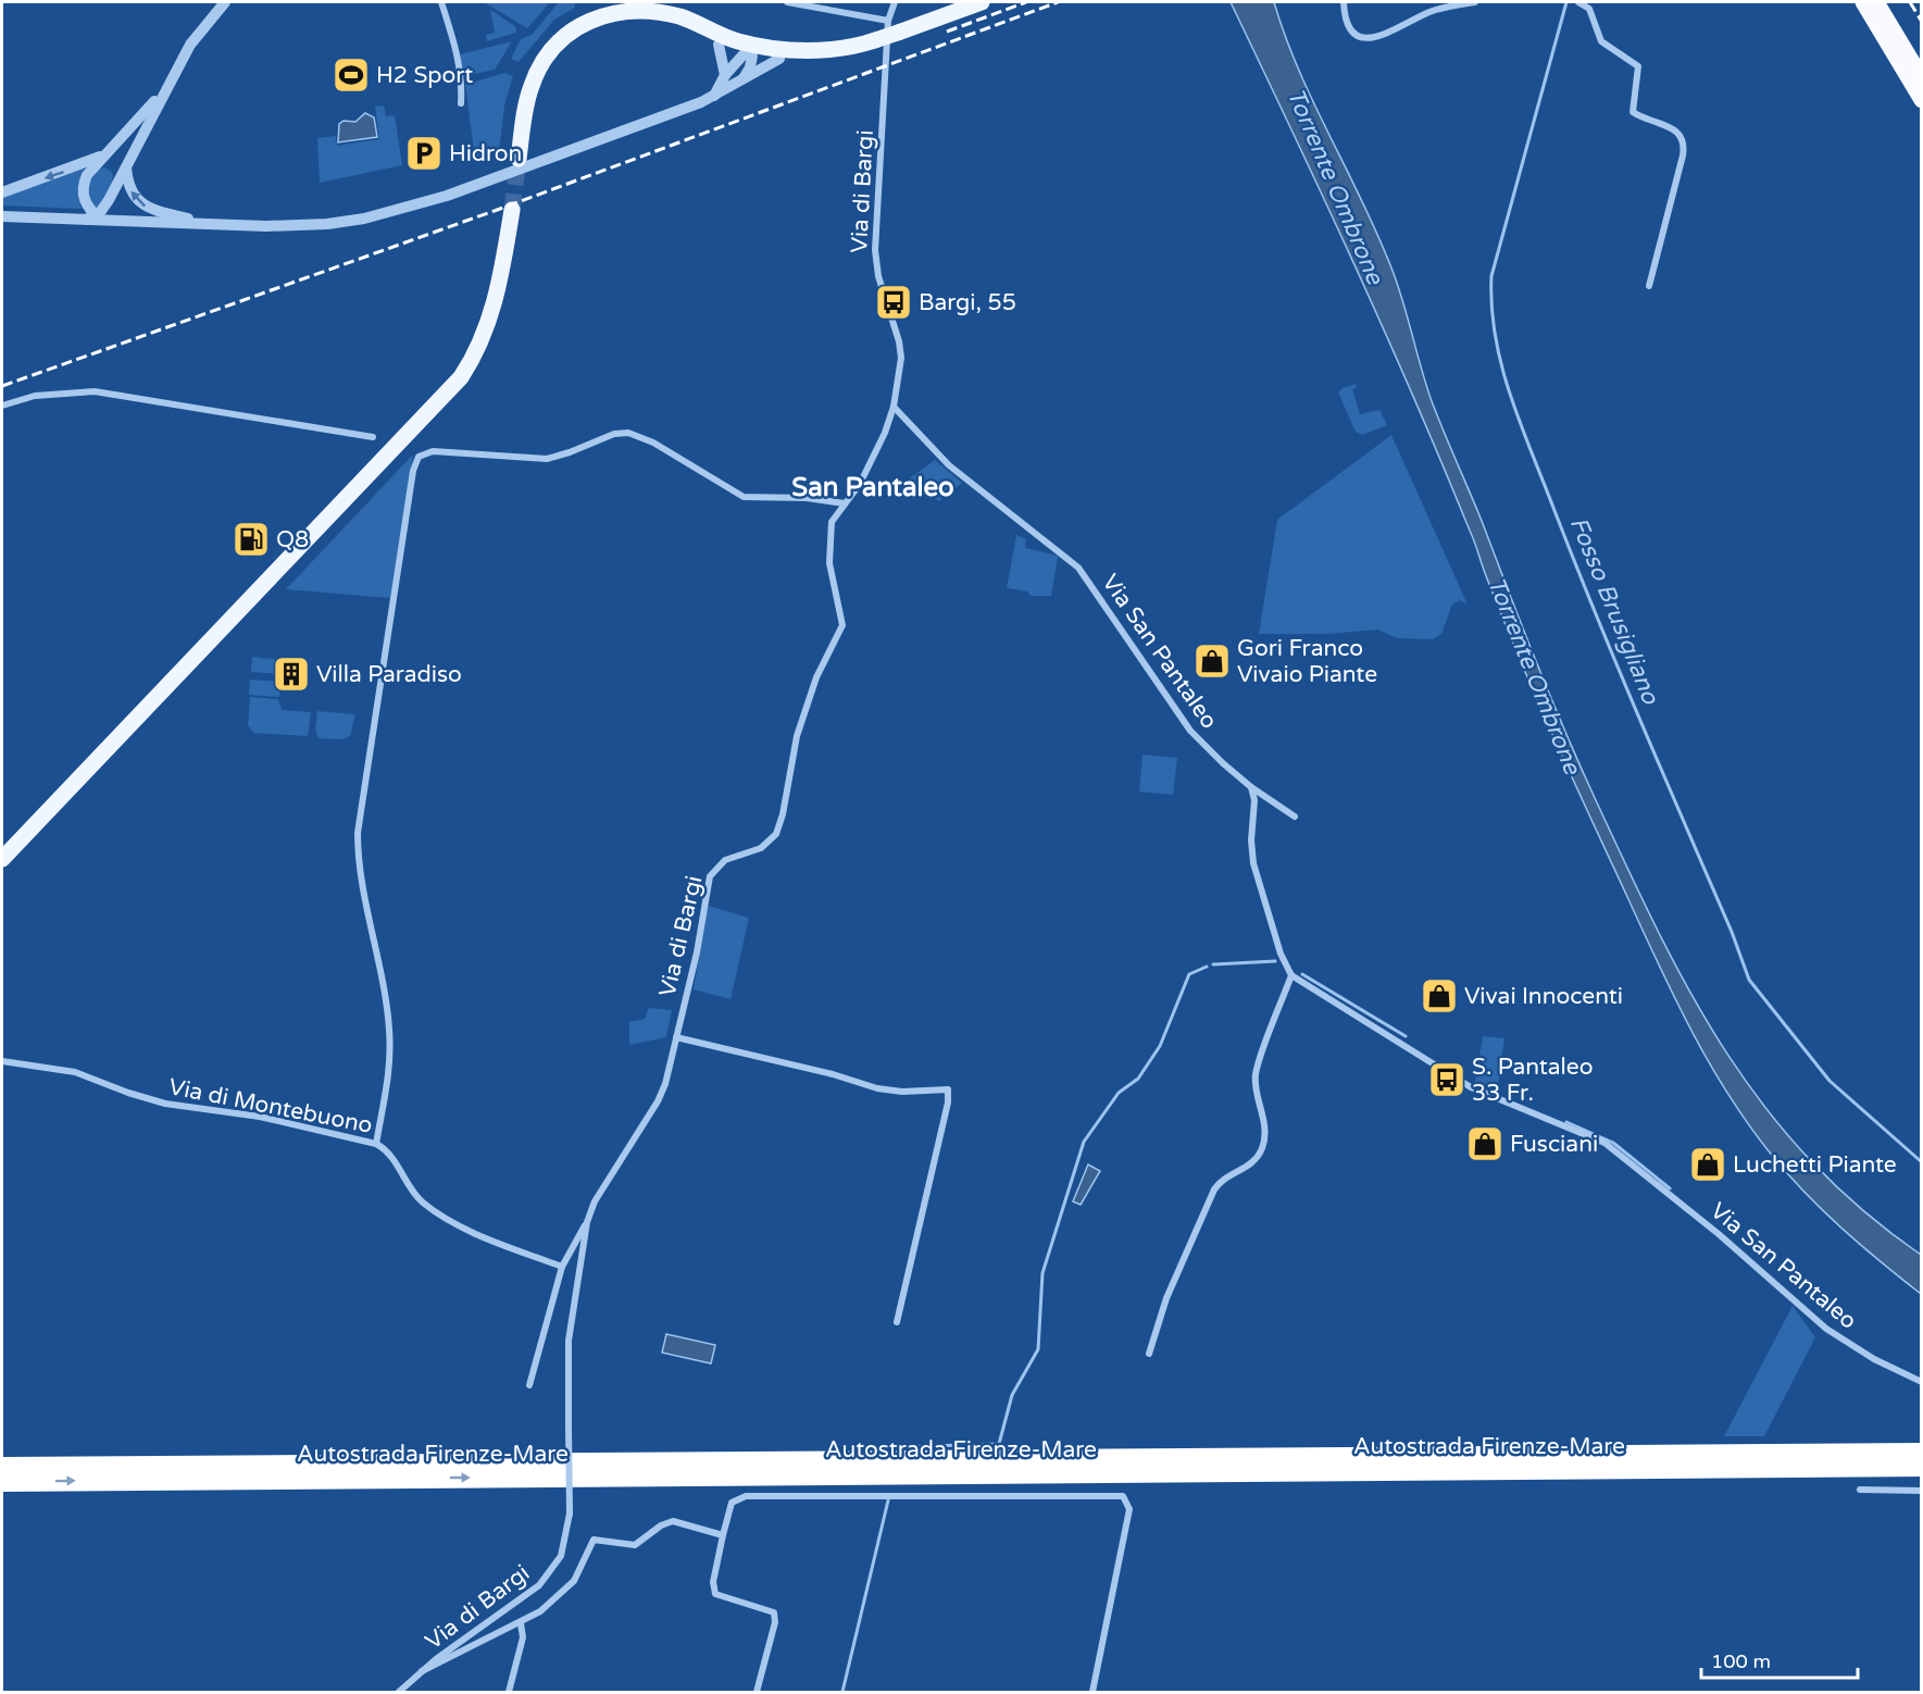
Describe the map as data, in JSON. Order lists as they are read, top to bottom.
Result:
{
  "streets": {
    "highway": ["Autostrada Firenze-Mare"],
    "street": ["Via di Bargi", "Via San Pantaleo", "Via di Montebuono"]
  },
  "crossings": [
    ["Via di Bargi", "Via San Pantaleo"]
  ],
  "districts": ["San Pantaleo"],
  "water": ["Torrente Ombrone", "Fosso Brusigliano"],
  "places": {
    "sports": ["H2 Sport"],
    "parking": ["Hidron"],
    "bus stop": ["Bargi, 55", "S. Pantaleo 33 Fr."],
    "fuel station": ["Q8"],
    "shop": [
      "Gori Franco Vivaio Piante",
      "Vivai Innocenti",
      "Fusciani",
      "Luchetti Piante"
    ],
    "building": ["Villa Paradiso"]
  },
  "scale_bar": "100 m"
}
